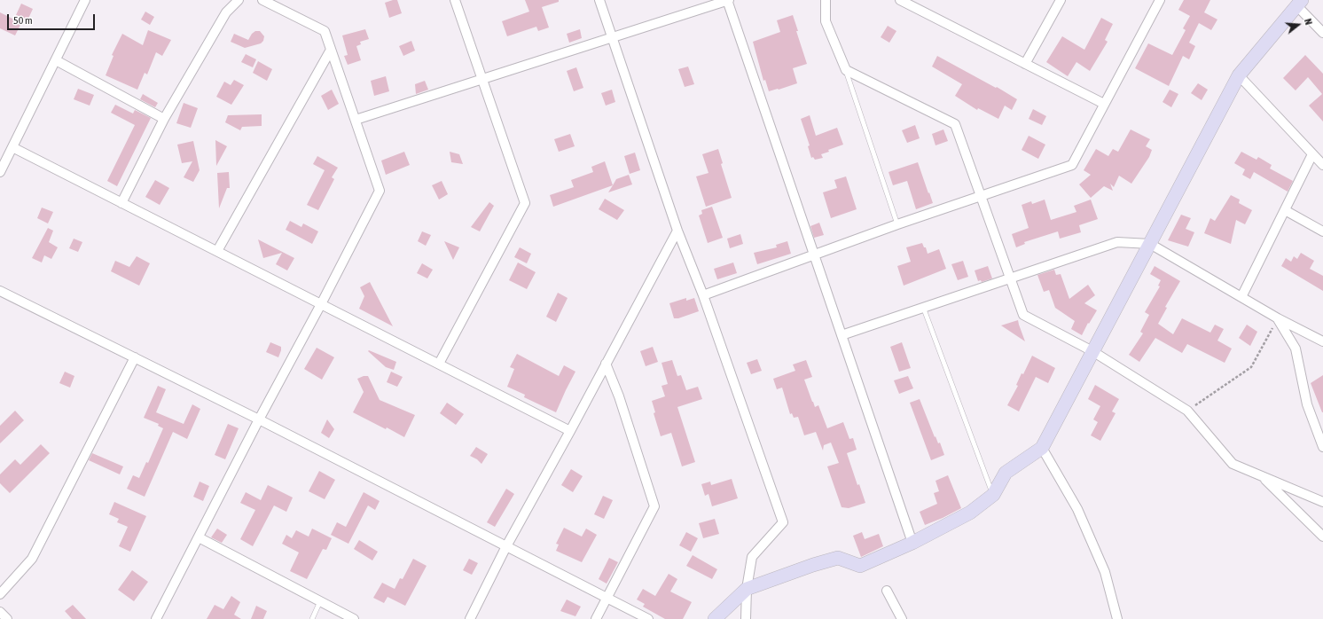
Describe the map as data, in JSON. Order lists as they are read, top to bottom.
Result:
{
  "scale_bar": "50 m",
  "north": "right"
}
